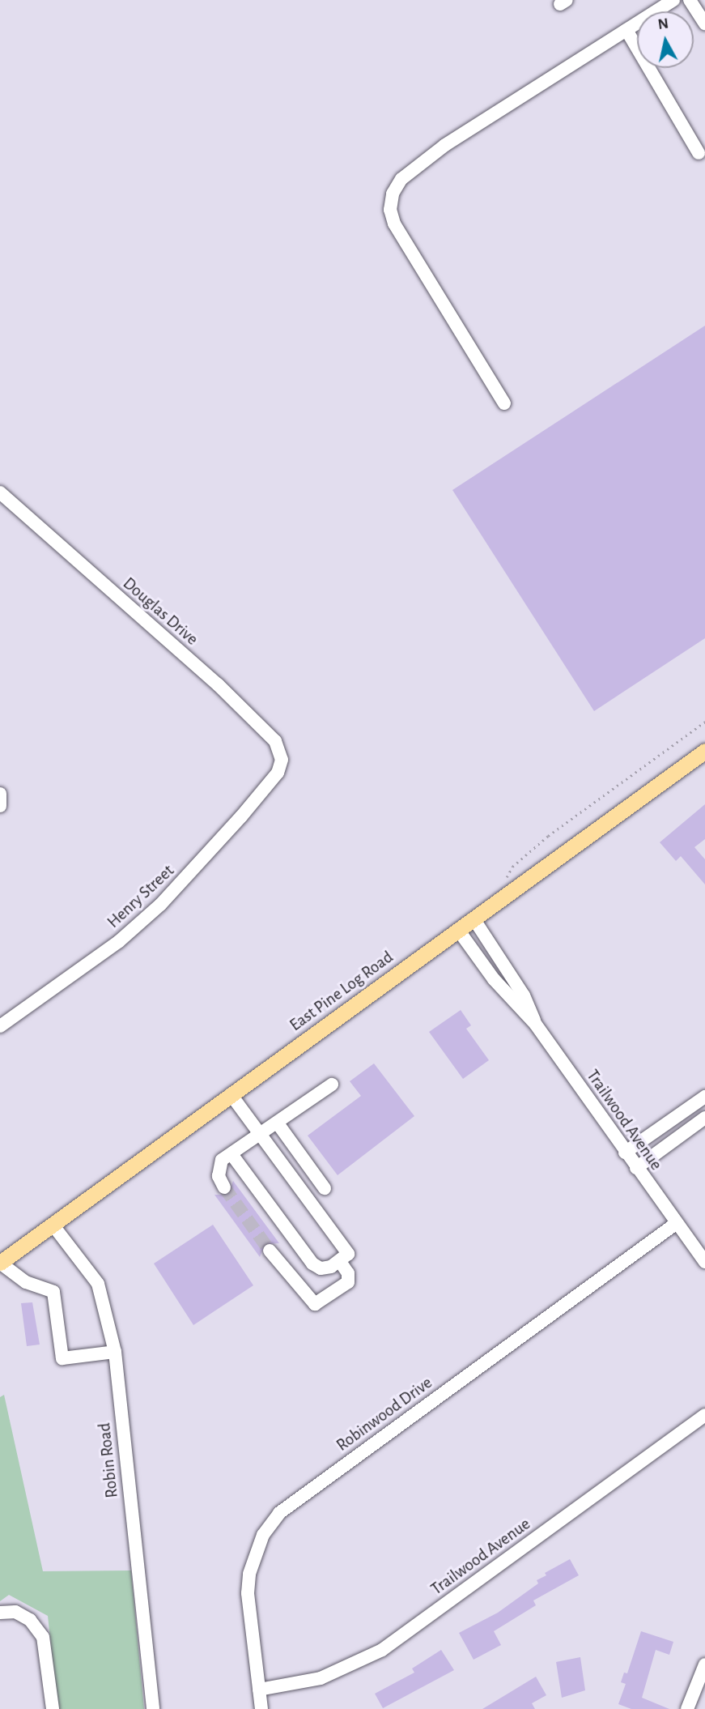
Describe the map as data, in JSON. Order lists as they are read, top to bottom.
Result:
{
  "streets": {
    "main road": ["East Pine Log Road"],
    "street": [
      "Douglas Drive",
      "Henry Street",
      "Trailwood Avenue",
      "Robinwood Drive",
      "Robin Road"
    ]
  },
  "crossings": [
    ["Douglas Drive", "Henry Street"],
    ["East Pine Log Road", "Trailwood Avenue"],
    ["East Pine Log Road", "Robin Road"],
    ["Trailwood Avenue", "Robinwood Drive"]
  ],
  "north": "top"
}
